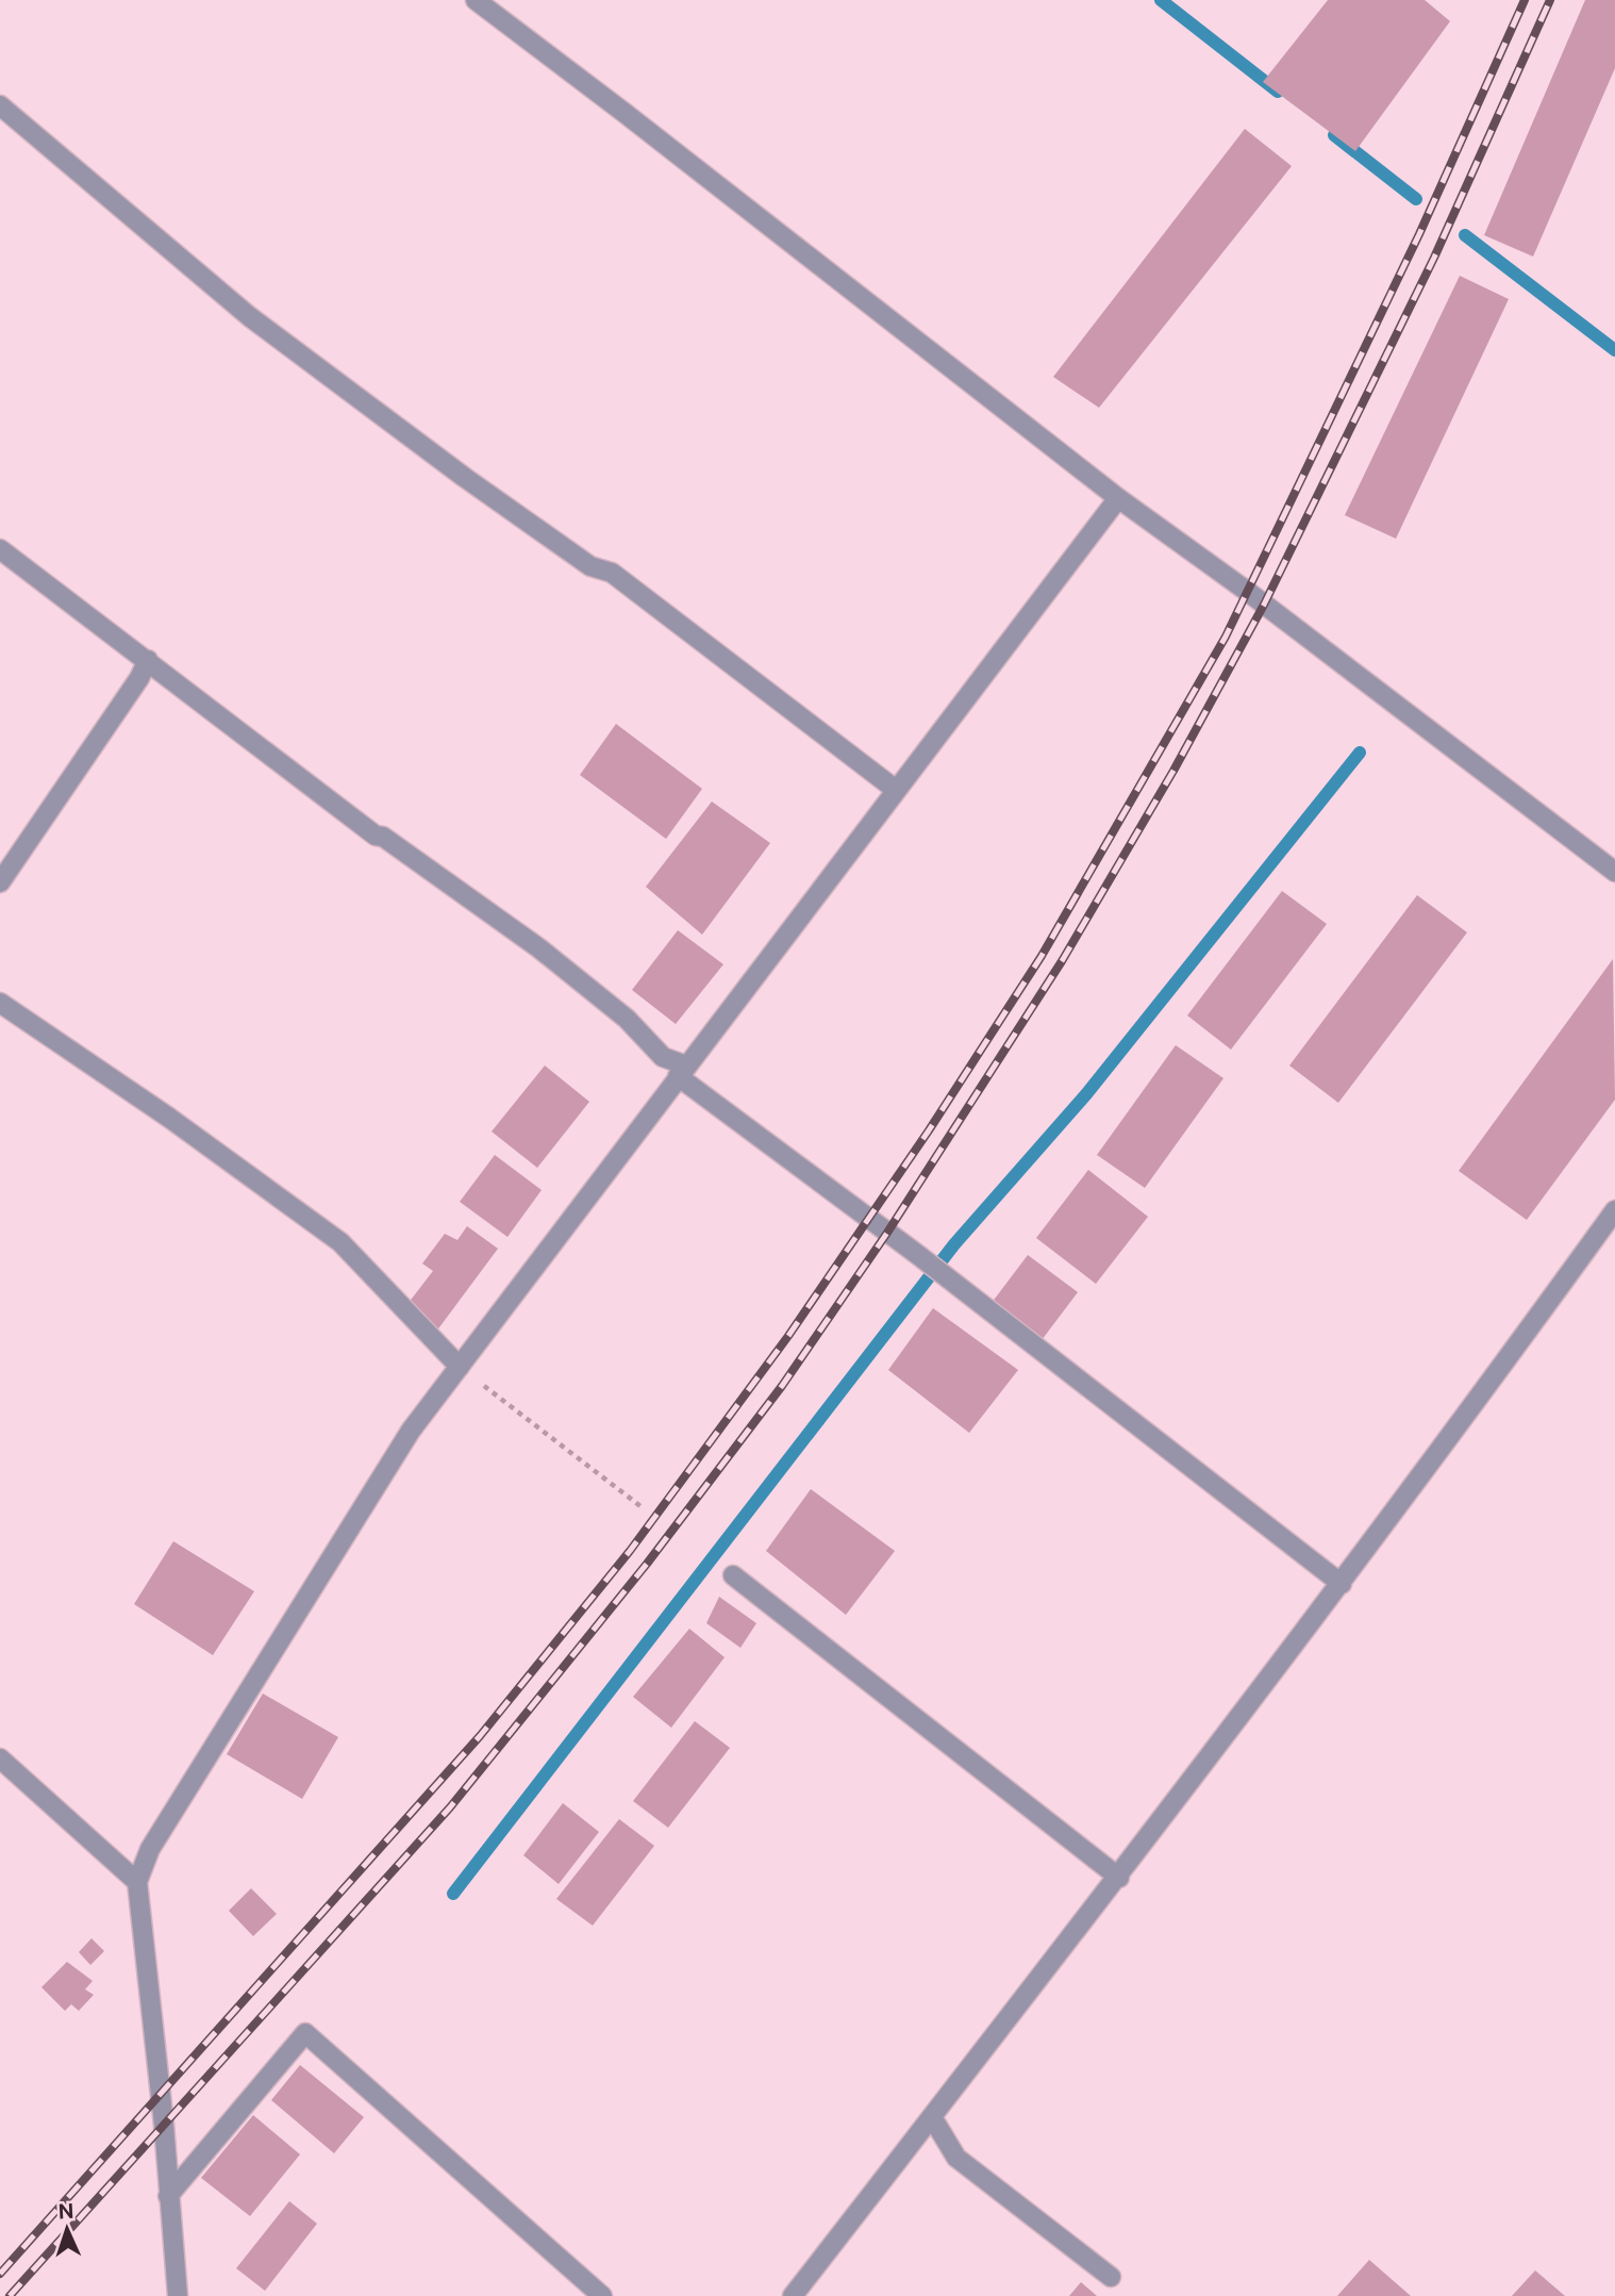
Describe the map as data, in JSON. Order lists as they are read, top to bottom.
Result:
{
  "north": "top"
}
